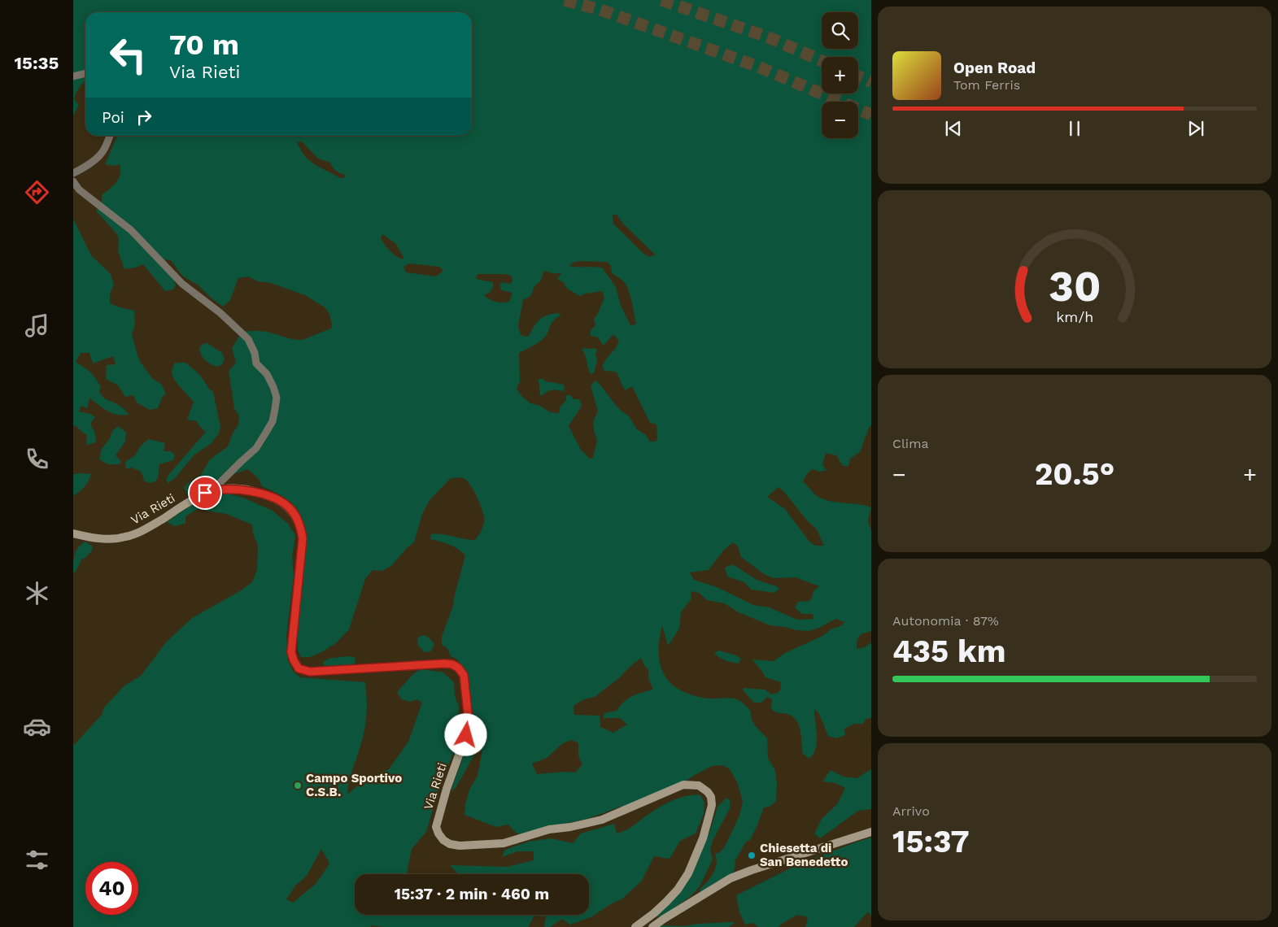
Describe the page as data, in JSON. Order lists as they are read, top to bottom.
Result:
{
  "streets": {
    "street": ["Via Rieti"]
  },
  "places": ["Campo Sportivo C.S.B.", "Chiesetta di San Benedetto"],
  "page": {
    "tabs": "15:35",
    "map_buttons": ["+", "−"],
    "turn": ["70 m", "Via Rieti"],
    "song": ["Open Road", "Tom Ferris"],
    "then": "Poi",
    "tile": [
      "Clima",
      ["Autonomia · 87%", "435 km"],
      ["Arrivo", "15:37"]
    ],
    "heat": ["−", "20.5°", "+"],
    "limit": "40",
    "trip": "15:37 · 2 min · 460 m",
    "gauge": ["30", "km/h"]
  }
}
